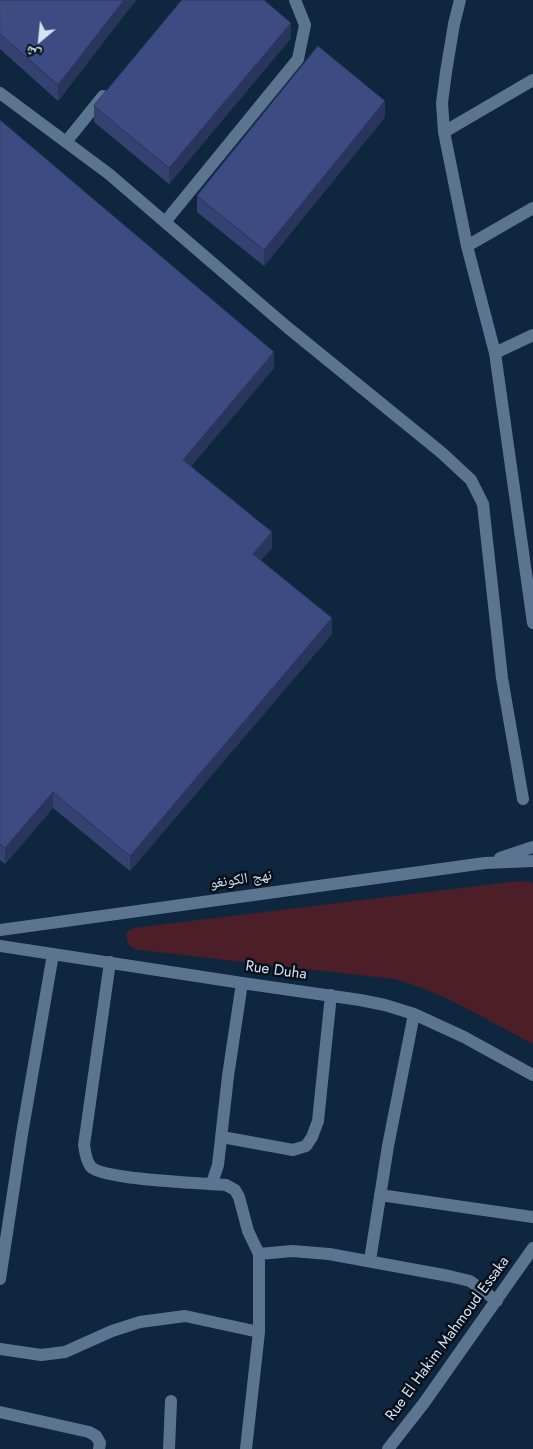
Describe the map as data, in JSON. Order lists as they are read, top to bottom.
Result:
{
  "streets": {
    "street": ["نهج الكونغو", "Rue Duha", "Rue El Hakim Mahmoud Essaka"]
  },
  "north": "bottom left"
}
